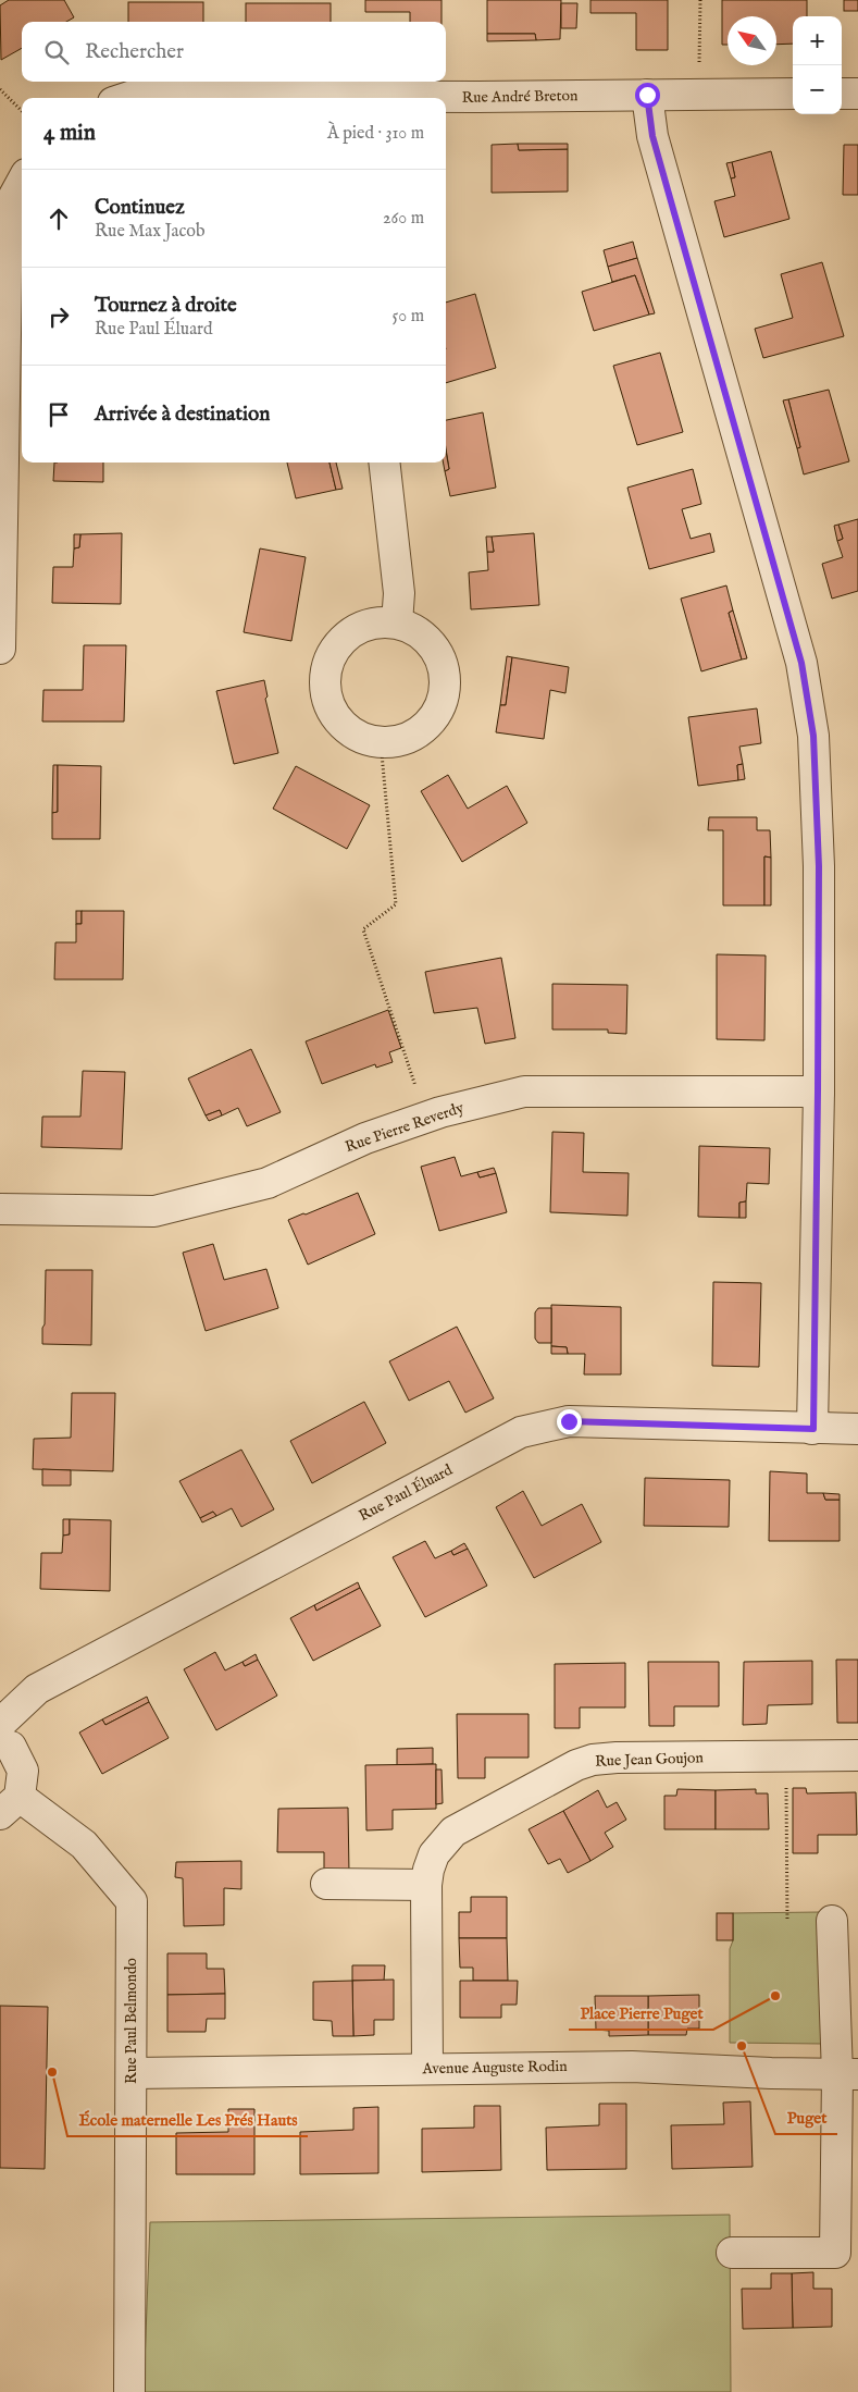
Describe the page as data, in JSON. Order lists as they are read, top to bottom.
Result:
{
  "streets": {
    "street": [
      "Rue André Breton",
      "Rue Pierre Reverdy",
      "Rue Paul Éluard",
      "Rue Jean Goujon",
      "Rue Paul Belmondo",
      "Avenue Auguste Rodin"
    ]
  },
  "crossings": [
    ["Rue Jean Goujon", "Avenue Auguste Rodin"],
    ["Rue Paul Belmondo", "Avenue Auguste Rodin"]
  ],
  "places": ["Place Pierre Puget", "Puget", "École maternelle Les Prés Hauts"],
  "north": "top left",
  "page": {
    "map_buttons": ["+", "−"],
    "search": "Rechercher",
    "heading": ["4 min", "À pied · 310 m"],
    "list": [
      ["Continuez", "Rue Max Jacob", "260 m"],
      ["Tournez à droite", "Rue Paul Éluard", "50 m"],
      "Arrivée à destination"
    ]
  }
}
